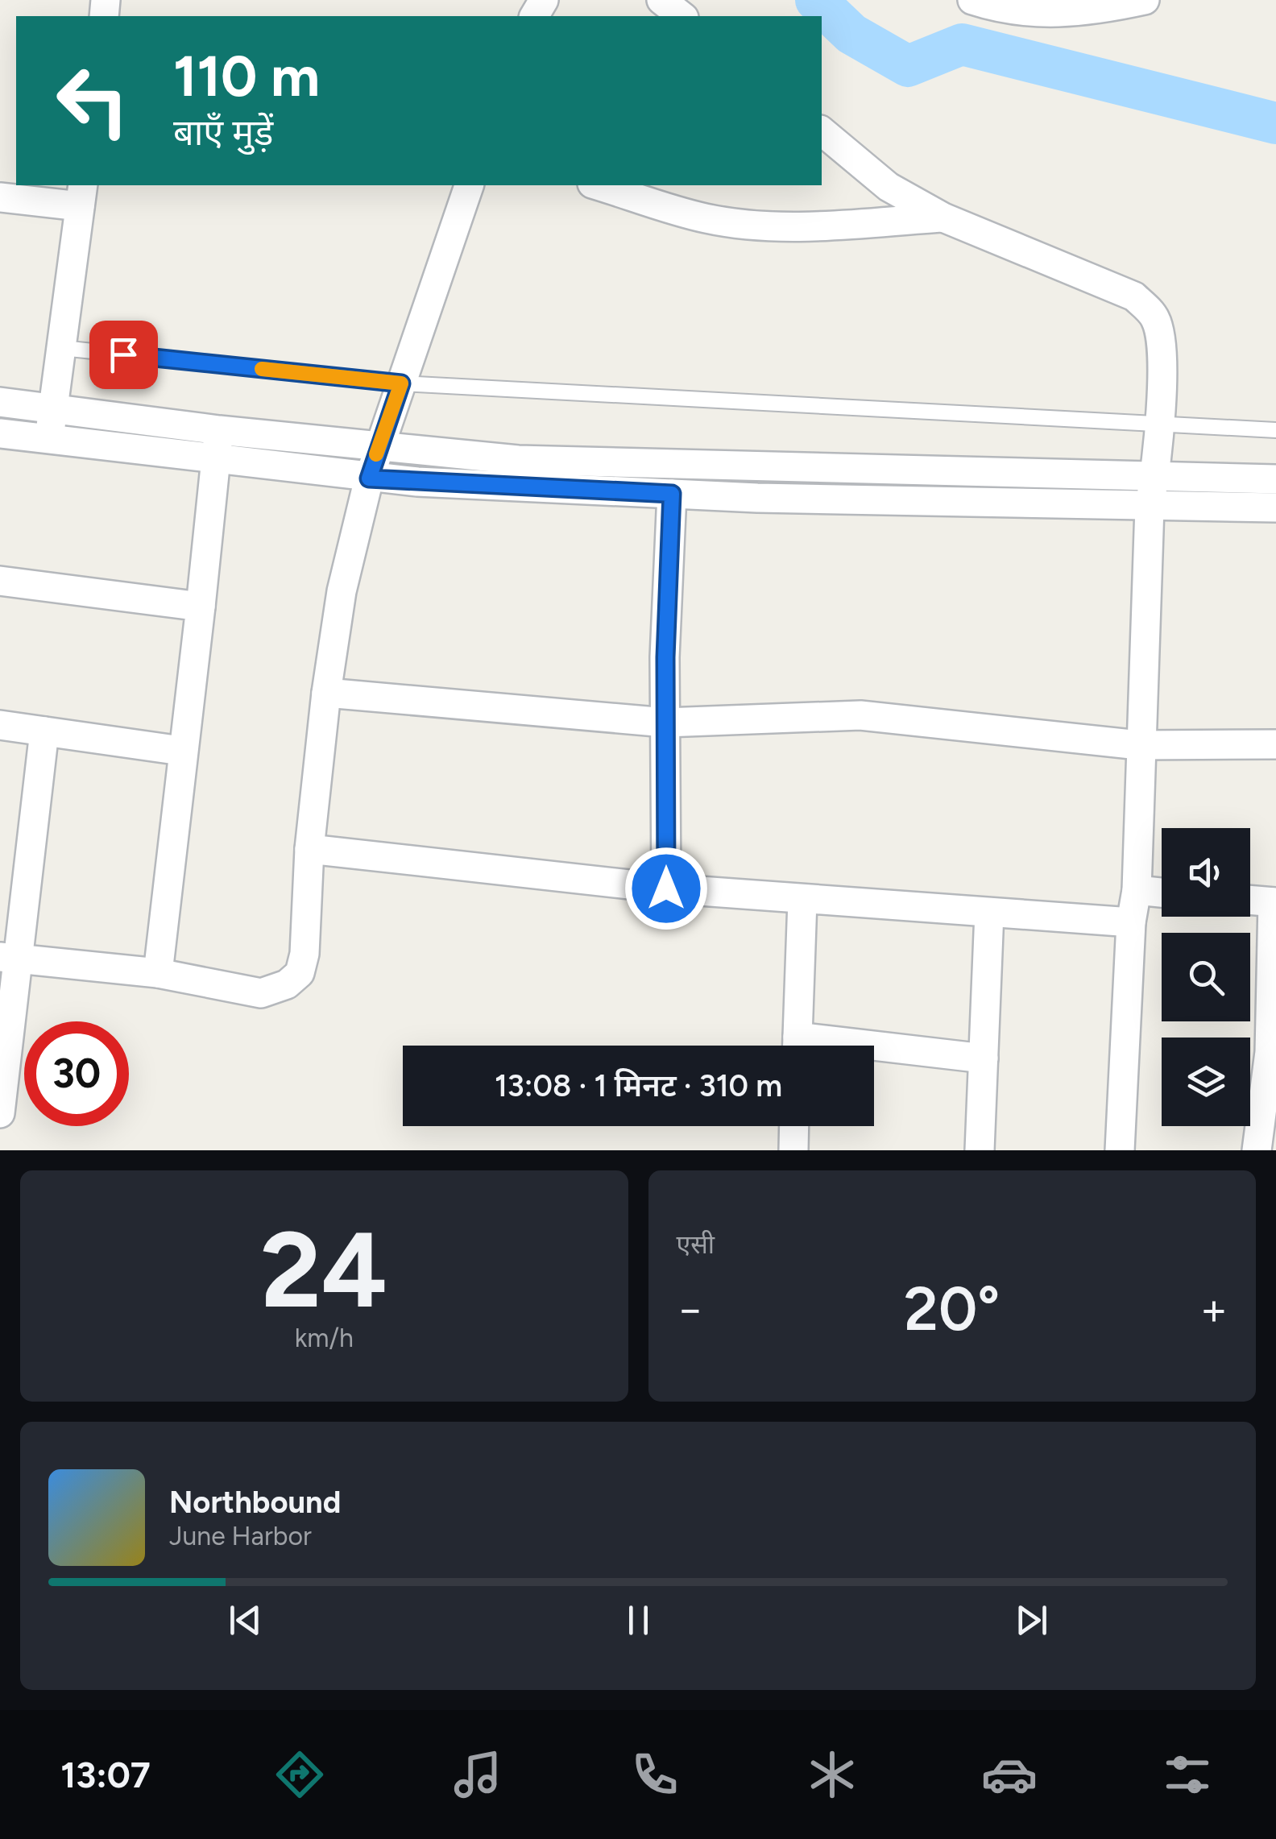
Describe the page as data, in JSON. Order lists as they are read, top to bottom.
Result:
{
  "page": {
    "turn": ["110 m", "बाएँ मुड़ें"],
    "limit": "30",
    "trip": "13:08 · 1 मिनट · 310 m",
    "tile": [
      ["24", "km/h"],
      "एसी"
    ],
    "heat": ["−", "20°", "+"],
    "song": ["Northbound", "June Harbor"],
    "tabs": "13:07"
  }
}
